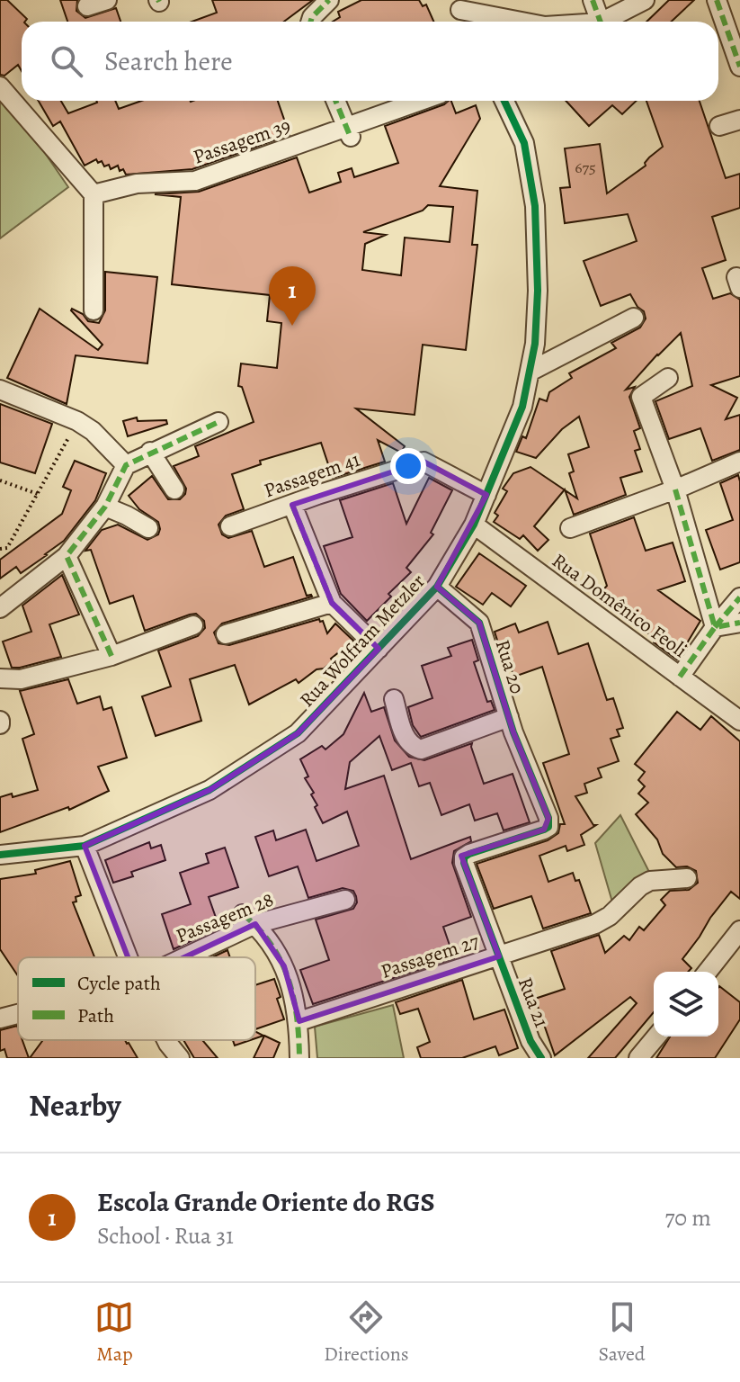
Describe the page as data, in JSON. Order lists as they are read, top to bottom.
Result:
{
  "streets": {
    "street": [
      "Passagem 39",
      "Passagem 41",
      "Rua Domênico Feoli",
      "Rua Wolfram Metzler",
      "Rua 20",
      "Passagem 28",
      "Passagem 27",
      "Rua 21"
    ]
  },
  "crossings": [
    ["Passagem 41", "Rua Wolfram Metzler"],
    ["Rua Domênico Feoli", "Rua Wolfram Metzler"],
    ["Rua Wolfram Metzler", "Rua 20"],
    ["Rua 20", "Passagem 27"],
    ["Rua 20", "Rua 21"],
    ["Passagem 27", "Rua 21"]
  ],
  "house_numbers": ["675"],
  "legend": ["Cycle path", "Path"],
  "page": {
    "search": "Search here",
    "pins": "1",
    "heading": "Nearby",
    "list": [
      {
        "mark": "1",
        "name": "Escola Grande Oriente do RGS",
        "note": "School · Rua 31",
        "value": "70 m"
      }
    ],
    "nav": ["Map", "Directions", "Saved"]
  }
}
